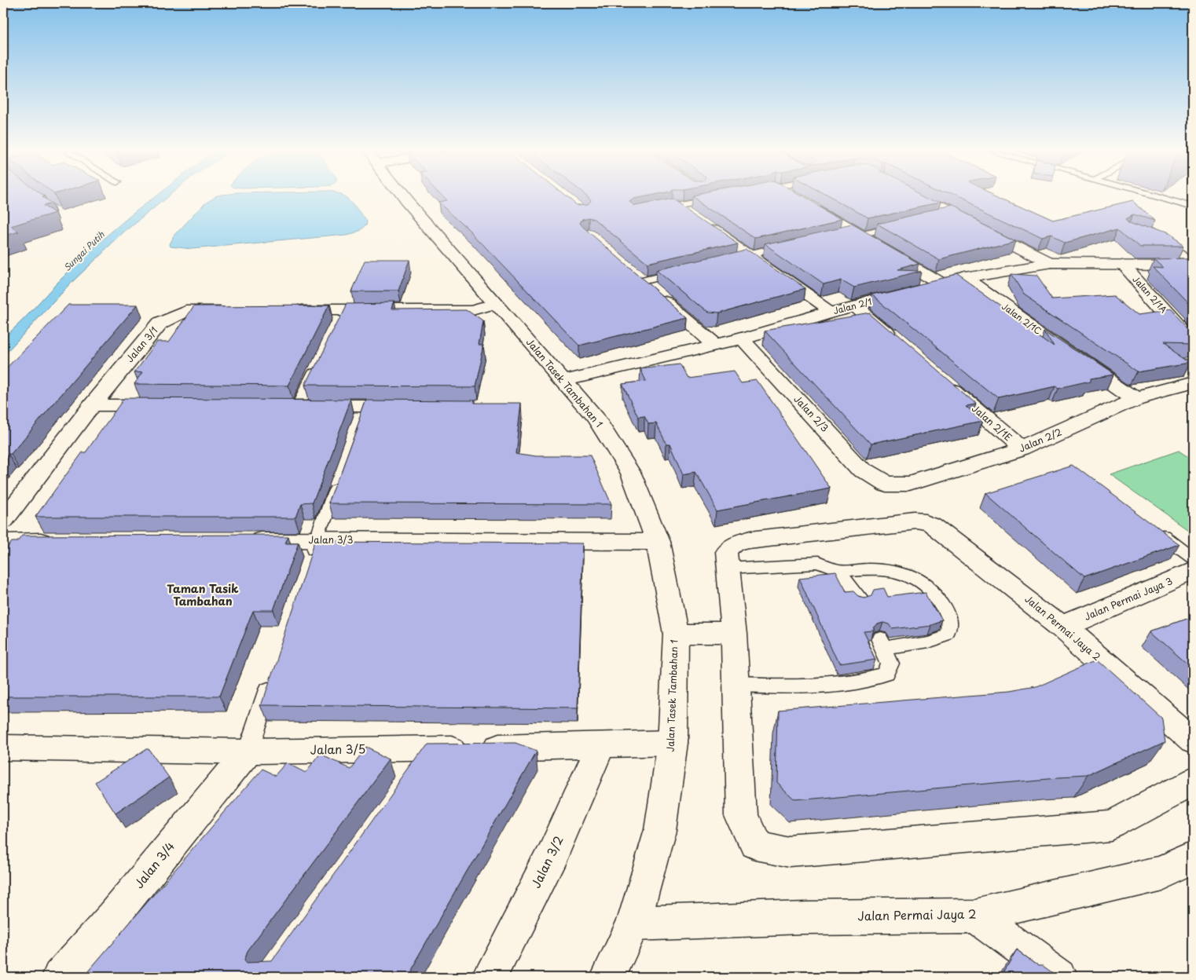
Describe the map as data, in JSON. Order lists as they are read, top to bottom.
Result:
{
  "streets": {
    "street": [
      "Jalan 2/1A",
      "Jalan 2/1",
      "Jalan 2/1C",
      "Jalan 3/1",
      "Jalan Tasek Tambahan 1",
      "Jalan 2/3",
      "Jalan 2/1E",
      "Jalan 2/2",
      "Jalan 3/3",
      "Jalan Permai Jaya 3",
      "Jalan Permai Jaya 2",
      "Jalan 3/5",
      "Jalan 3/2",
      "Jalan 3/4"
    ]
  },
  "crossings": [
    ["Jalan 2/1A", "Jalan 2/1"],
    ["Jalan 2/1", "Jalan 2/1C"],
    ["Jalan 2/1", "Jalan Tasek Tambahan 1"],
    ["Jalan 2/1", "Jalan 2/3"],
    ["Jalan 2/1C", "Jalan 2/2"],
    ["Jalan Tasek Tambahan 1", "Jalan 3/3"],
    ["Jalan Tasek Tambahan 1", "Jalan Permai Jaya 2"],
    ["Jalan Tasek Tambahan 1", "Jalan 3/5"],
    ["Jalan 2/3", "Jalan 2/2"],
    ["Jalan 2/1E", "Jalan 2/2"],
    ["Jalan Permai Jaya 3", "Jalan Permai Jaya 2"],
    ["Jalan 3/5", "Jalan 3/2"],
    ["Jalan 3/5", "Jalan 3/4"]
  ],
  "districts": ["Taman Tasik Tambahan"],
  "water": ["Sungai Putih"]
}
